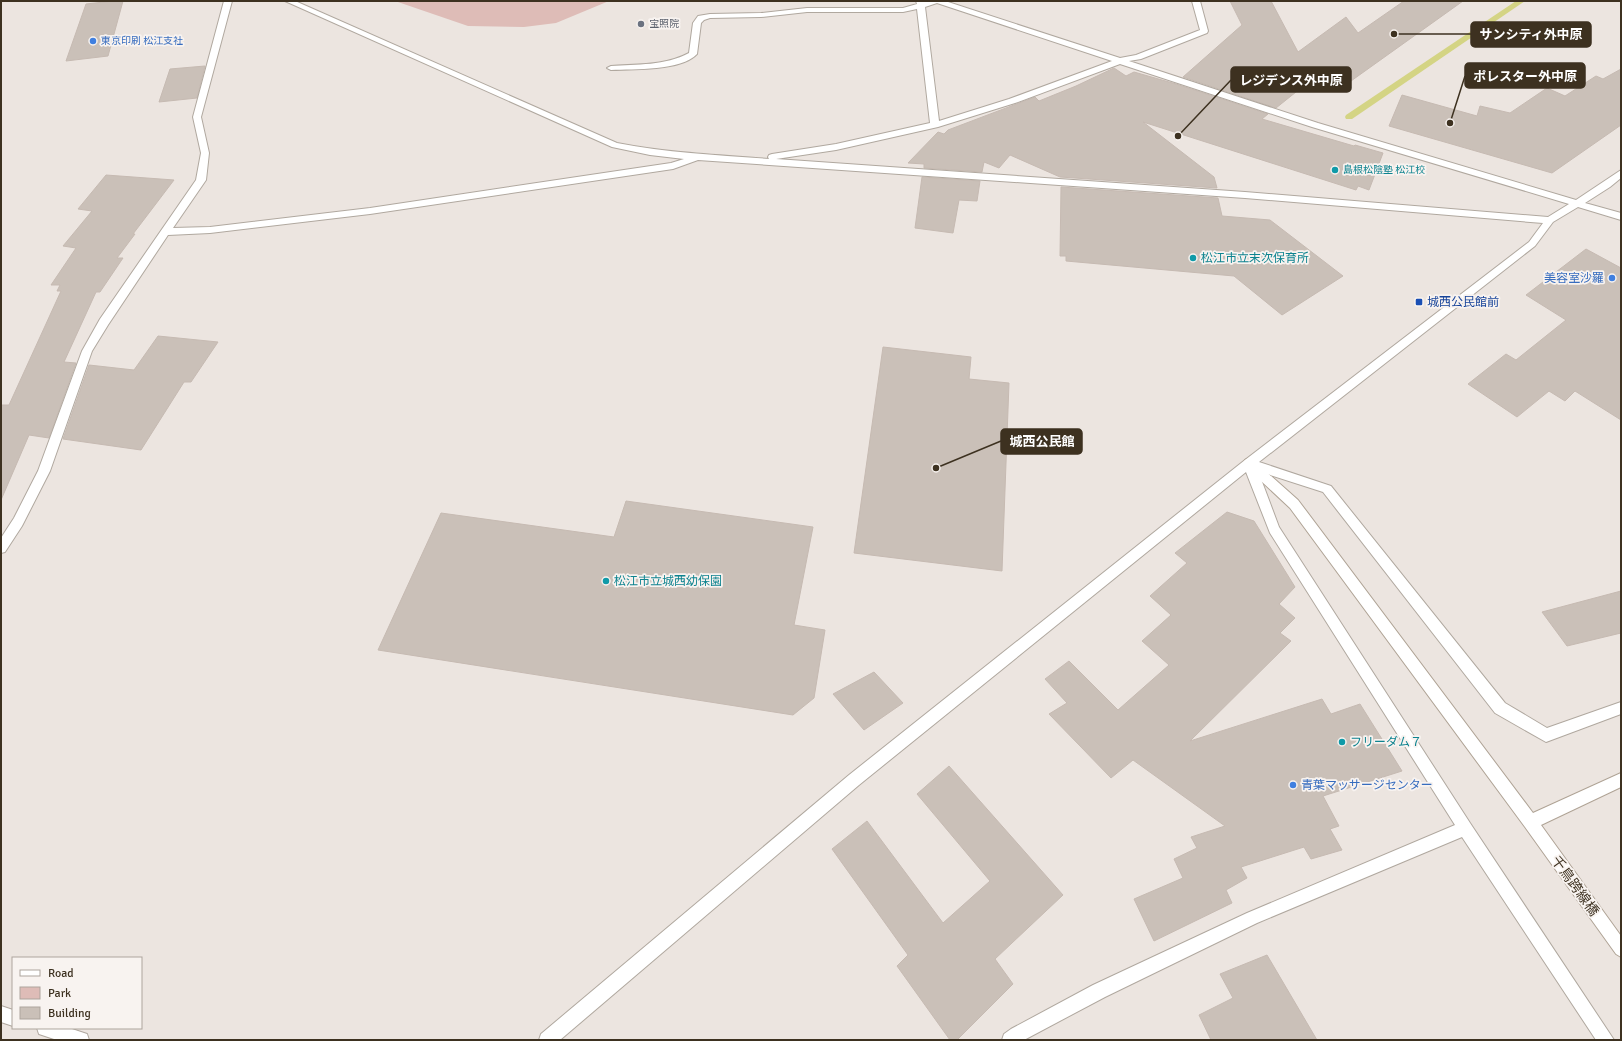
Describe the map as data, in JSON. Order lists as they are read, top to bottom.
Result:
{
  "streets": {
    "street": ["千鳥跨線橋"]
  },
  "places": {
    "other": [
      "宝照院",
      "サンシティ外中原",
      "東京印刷 松江支社",
      "ポレスター外中原",
      "レジデンス外中原",
      "島根松陰塾 松江校",
      "松江市立末次保育所",
      "美容室沙羅",
      "城西公民館",
      "松江市立城西幼保園",
      "フリーダム７",
      "青葉マッサージセンター"
    ],
    "transit": ["城西公民館前"]
  },
  "legend": ["Road", "Park", "Building"]
}
